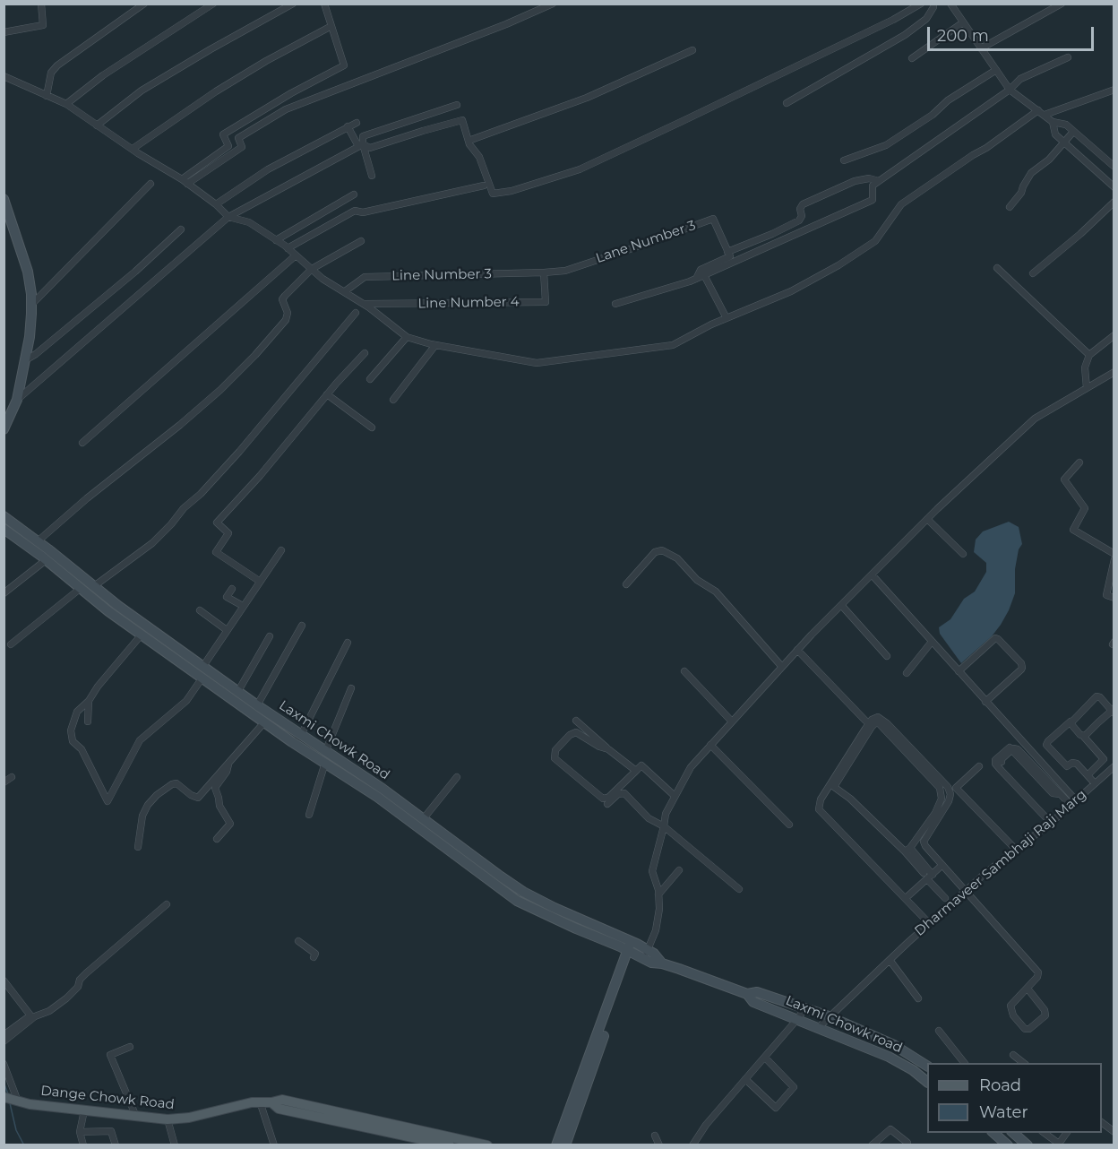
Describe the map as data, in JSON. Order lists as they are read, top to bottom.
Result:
{
  "streets": {
    "main road": ["Laxmi Chowk Road", "Laxmi Chowk road", "Dange Chowk Road"],
    "street": [
      "Lane Number 3",
      "Line Number 3",
      "Line Number 4",
      "Dharmaveer Sambhaji Raji Marg"
    ]
  },
  "crossings": [
    ["Lane Number 3", "Line Number 3"],
    ["Lane Number 3", "Line Number 4"],
    ["Line Number 3", "Line Number 4"],
    ["Laxmi Chowk Road", "Laxmi Chowk road"],
    ["Dharmaveer Sambhaji Raji Marg", "Laxmi Chowk road"]
  ],
  "legend": ["Road", "Water"],
  "scale_bar": "200 m"
}
